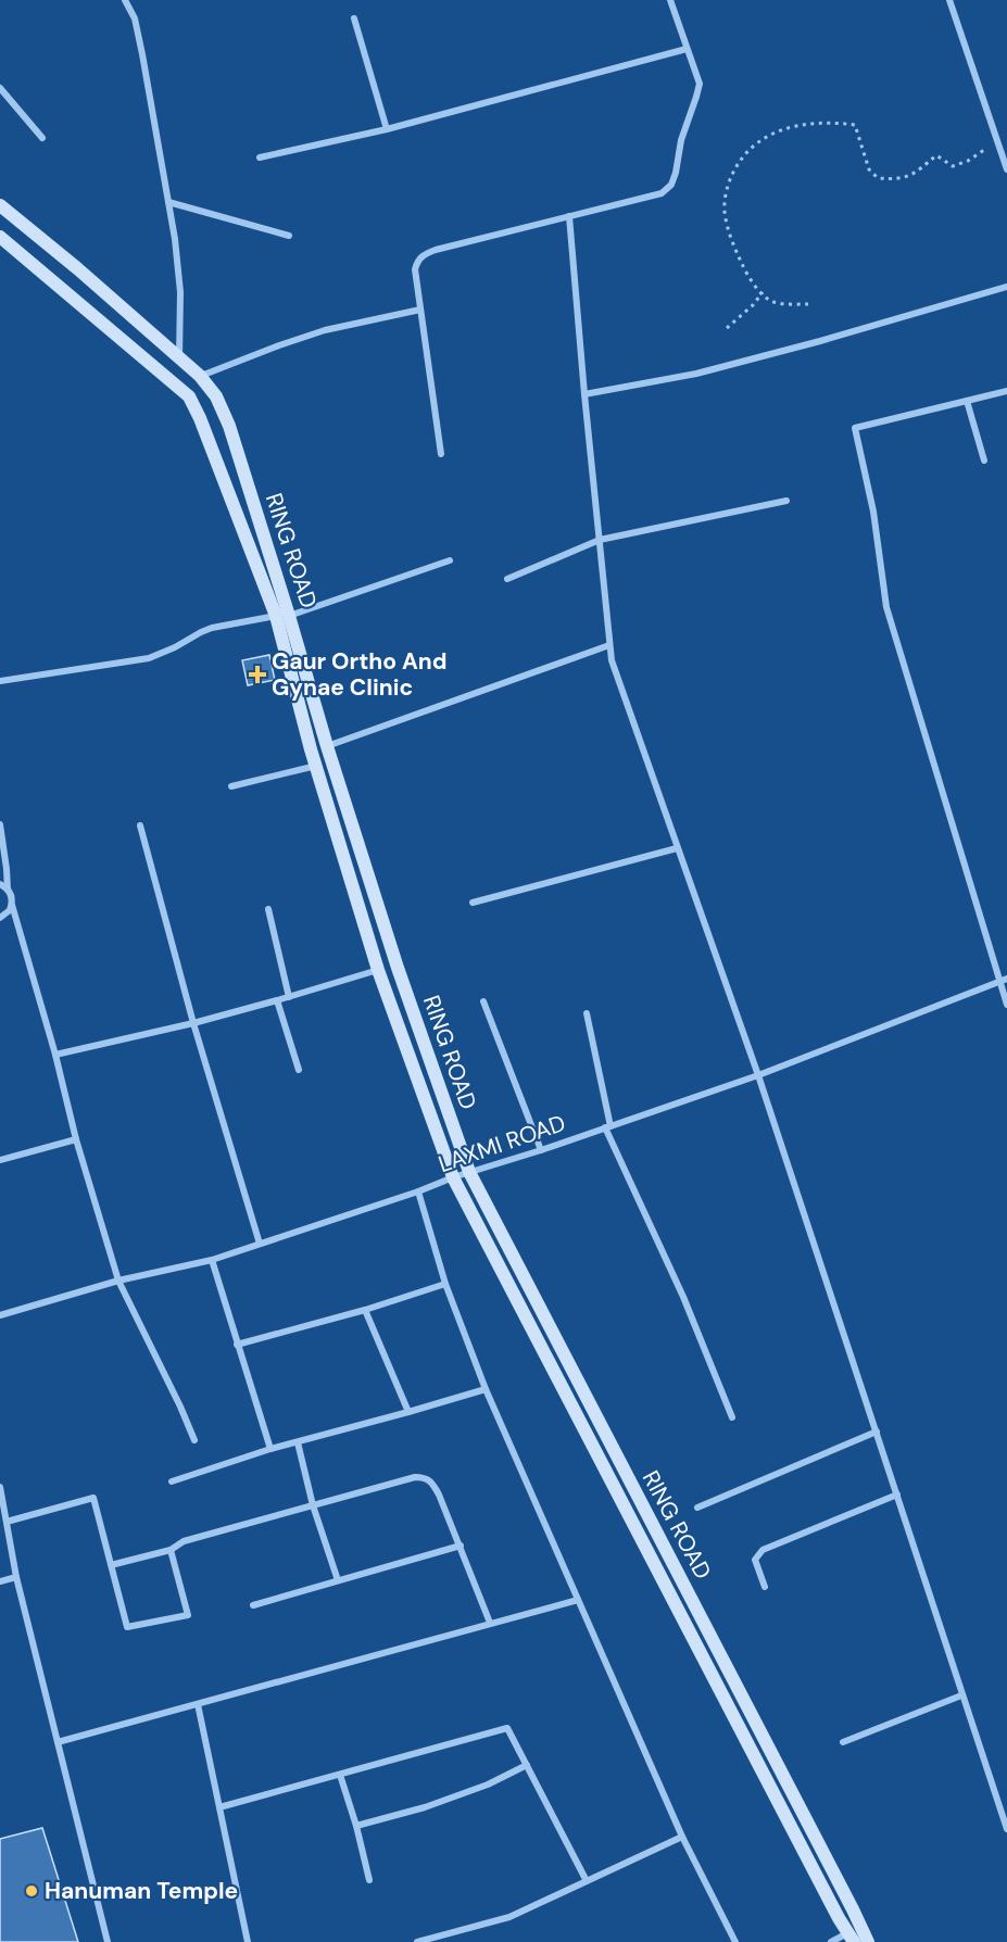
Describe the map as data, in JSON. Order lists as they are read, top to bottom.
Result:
{
  "streets": {
    "street": ["RING ROAD", "LAXMI ROAD"]
  },
  "crossings": [
    ["RING ROAD", "LAXMI ROAD"]
  ],
  "places": {
    "health": ["Gaur Ortho And Gynae Clinic"],
    "other": ["Hanuman Temple"]
  }
}
